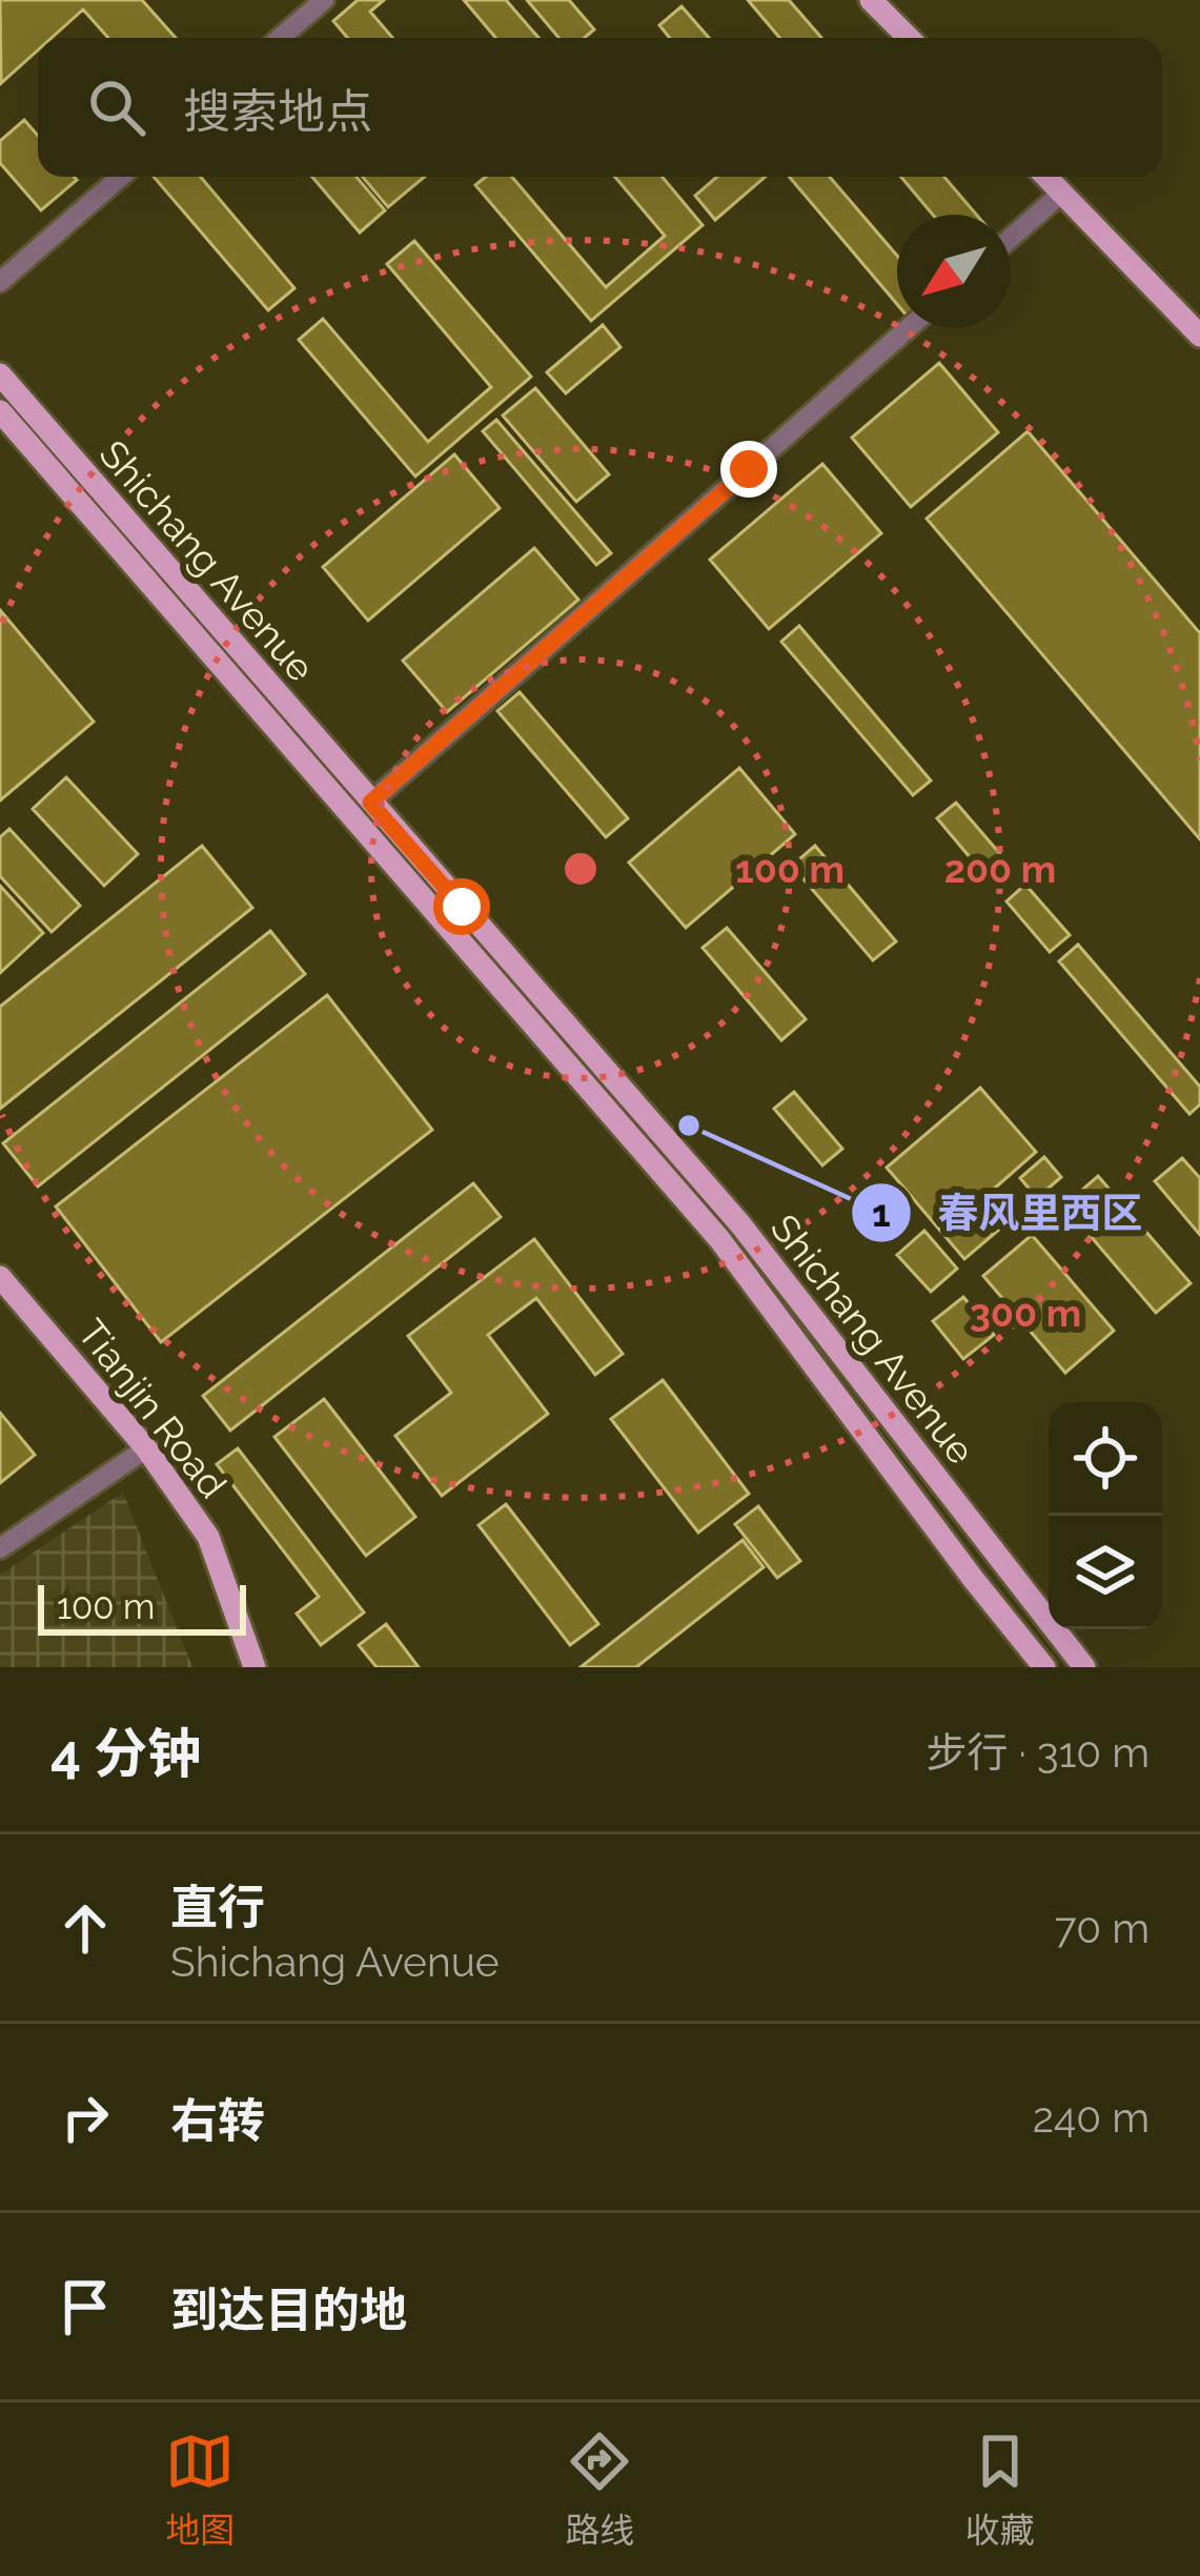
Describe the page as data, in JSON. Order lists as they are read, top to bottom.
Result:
{
  "streets": {
    "main road": ["Shichang Avenue", "Tianjin Road"]
  },
  "places": ["春风里西区"],
  "scale_bar": "100 m",
  "north": "bottom left",
  "page": {
    "search": "搜索地点",
    "scale": "100 m",
    "heading": ["4 分钟", "步行 · 310 m"],
    "list": [
      ["直行", "Shichang Avenue", "70 m"],
      ["右转", "240 m"],
      "到达目的地"
    ],
    "nav": ["地图", "路线", "收藏"]
  },
  "rings": ["100 m", "200 m", "300 m"]
}
